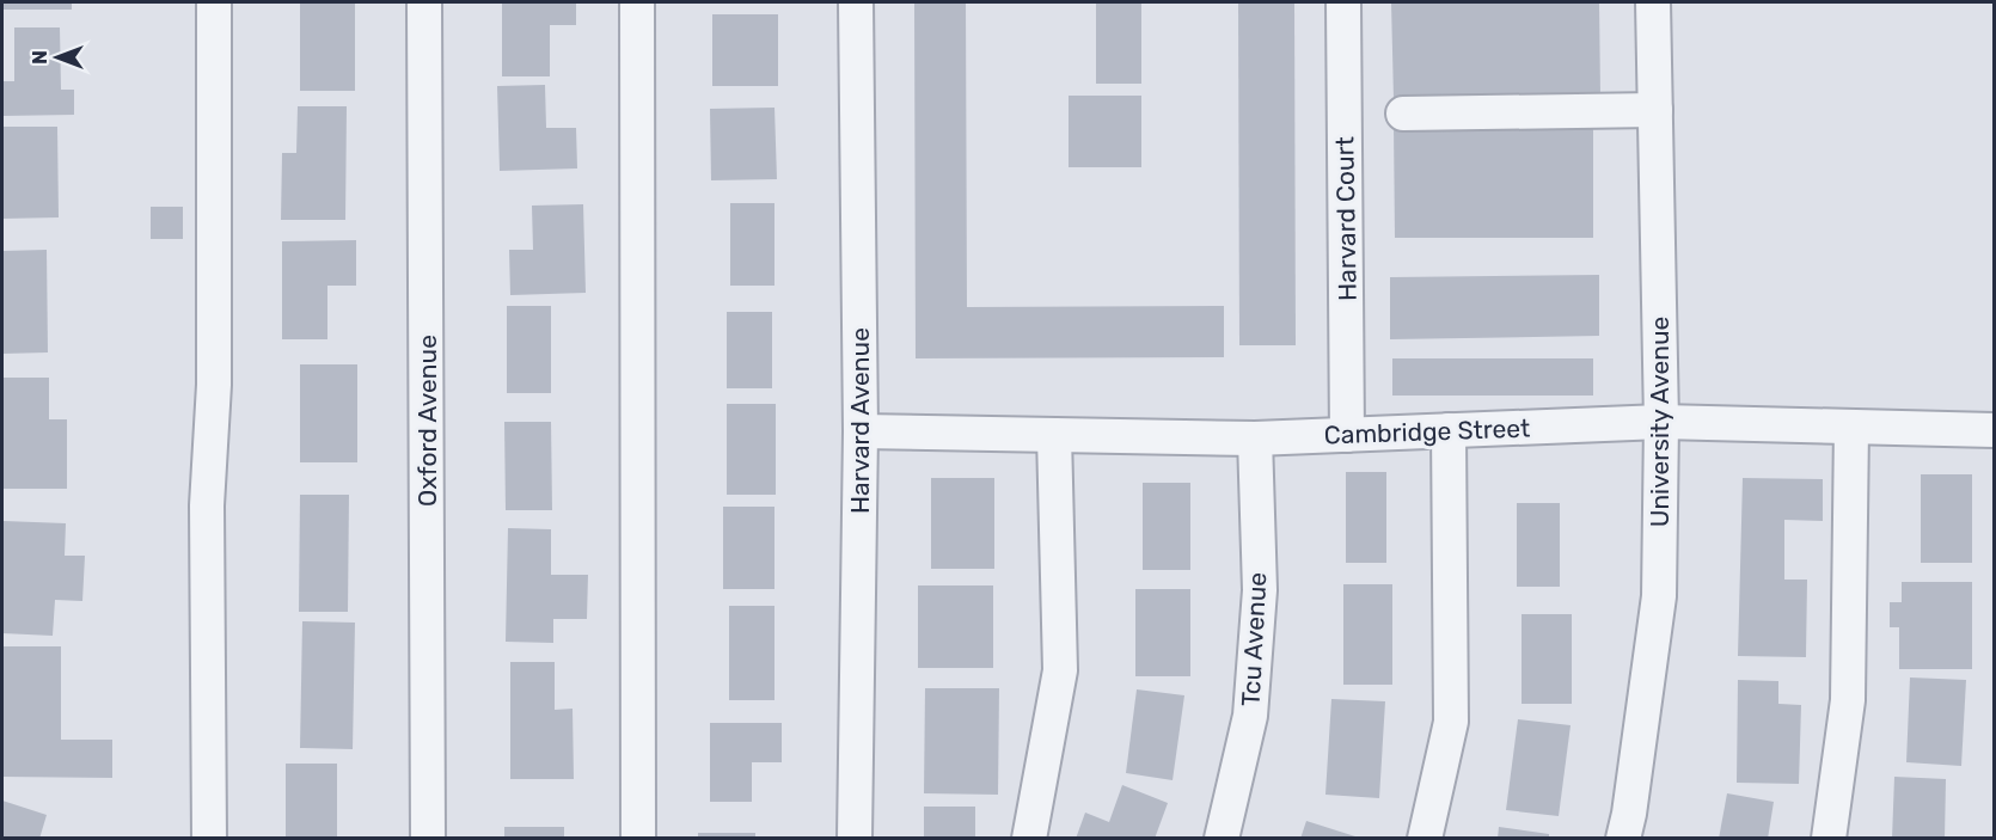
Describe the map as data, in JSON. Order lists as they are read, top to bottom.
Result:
{
  "streets": {
    "street": [
      "Harvard Court",
      "Oxford Avenue",
      "Harvard Avenue",
      "University Avenue",
      "Cambridge Street",
      "Tcu Avenue"
    ]
  },
  "crossings": [
    ["Harvard Court", "Cambridge Street"],
    ["Harvard Avenue", "Cambridge Street"],
    ["University Avenue", "Cambridge Street"],
    ["Cambridge Street", "Tcu Avenue"]
  ],
  "north": "left"
}
